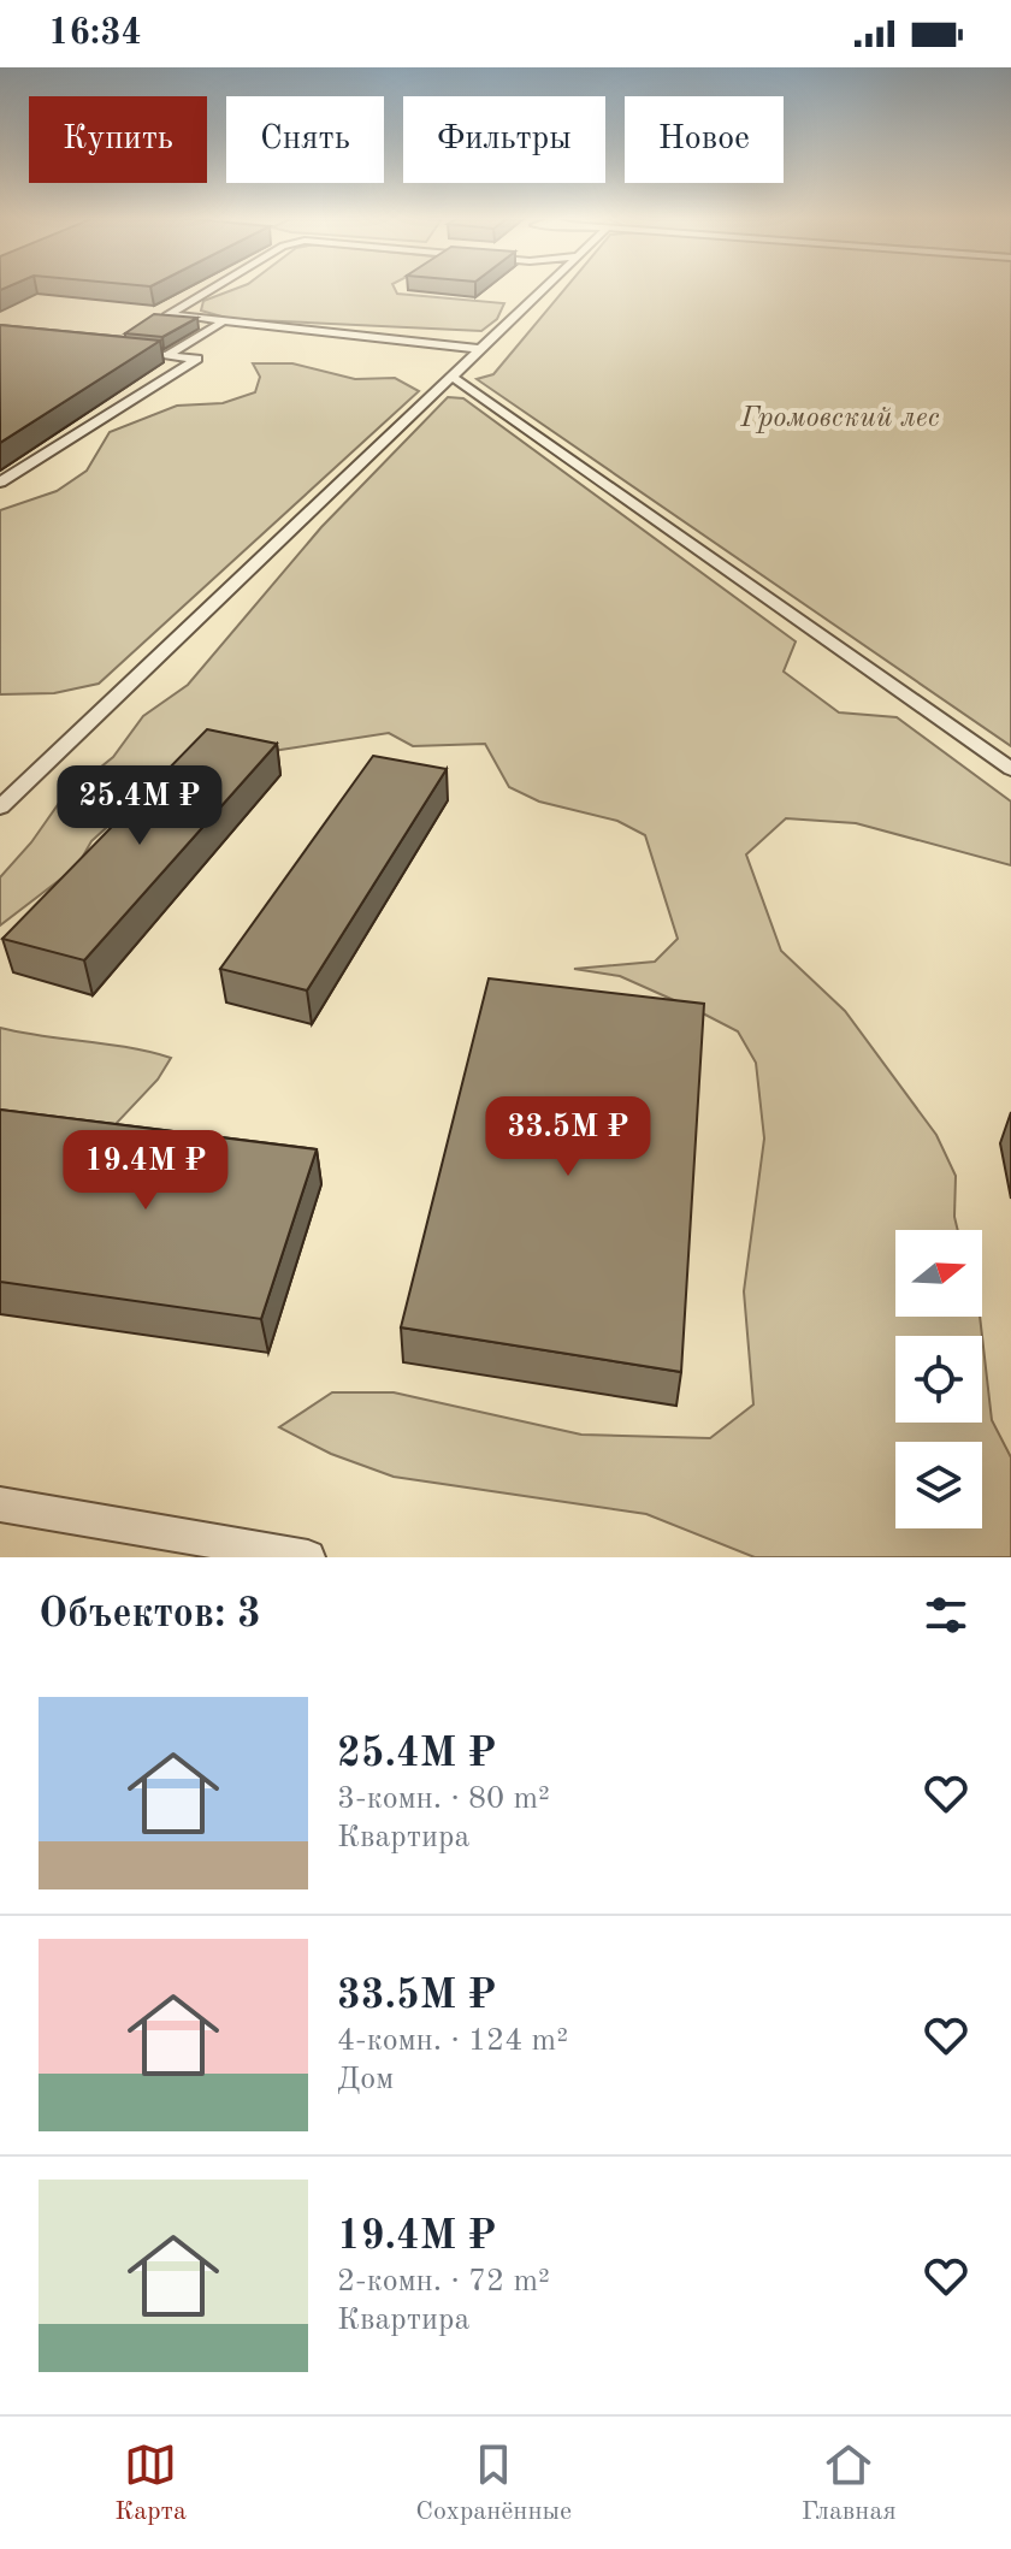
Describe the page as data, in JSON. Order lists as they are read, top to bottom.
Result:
{
  "parks": ["Громовский лес"],
  "north": "right",
  "page": {
    "status": "16:34",
    "chip": [
      "Купить",
      "Снять",
      "Фильтры",
      "Новое"
    ],
    "price": ["25.4M ₽", "33.5M ₽", "19.4M ₽"],
    "heading": "Объектов: 3",
    "list": [
      {
        "name": "25.4M ₽",
        "note": "3-комн. · 80 m² · Квартира"
      },
      {
        "name": "33.5M ₽",
        "note": "4-комн. · 124 m² · Дом"
      },
      {
        "name": "19.4M ₽",
        "note": "2-комн. · 72 m² · Квартира"
      }
    ],
    "tabs": ["Карта", "Сохранённые", "Главная"]
  }
}
